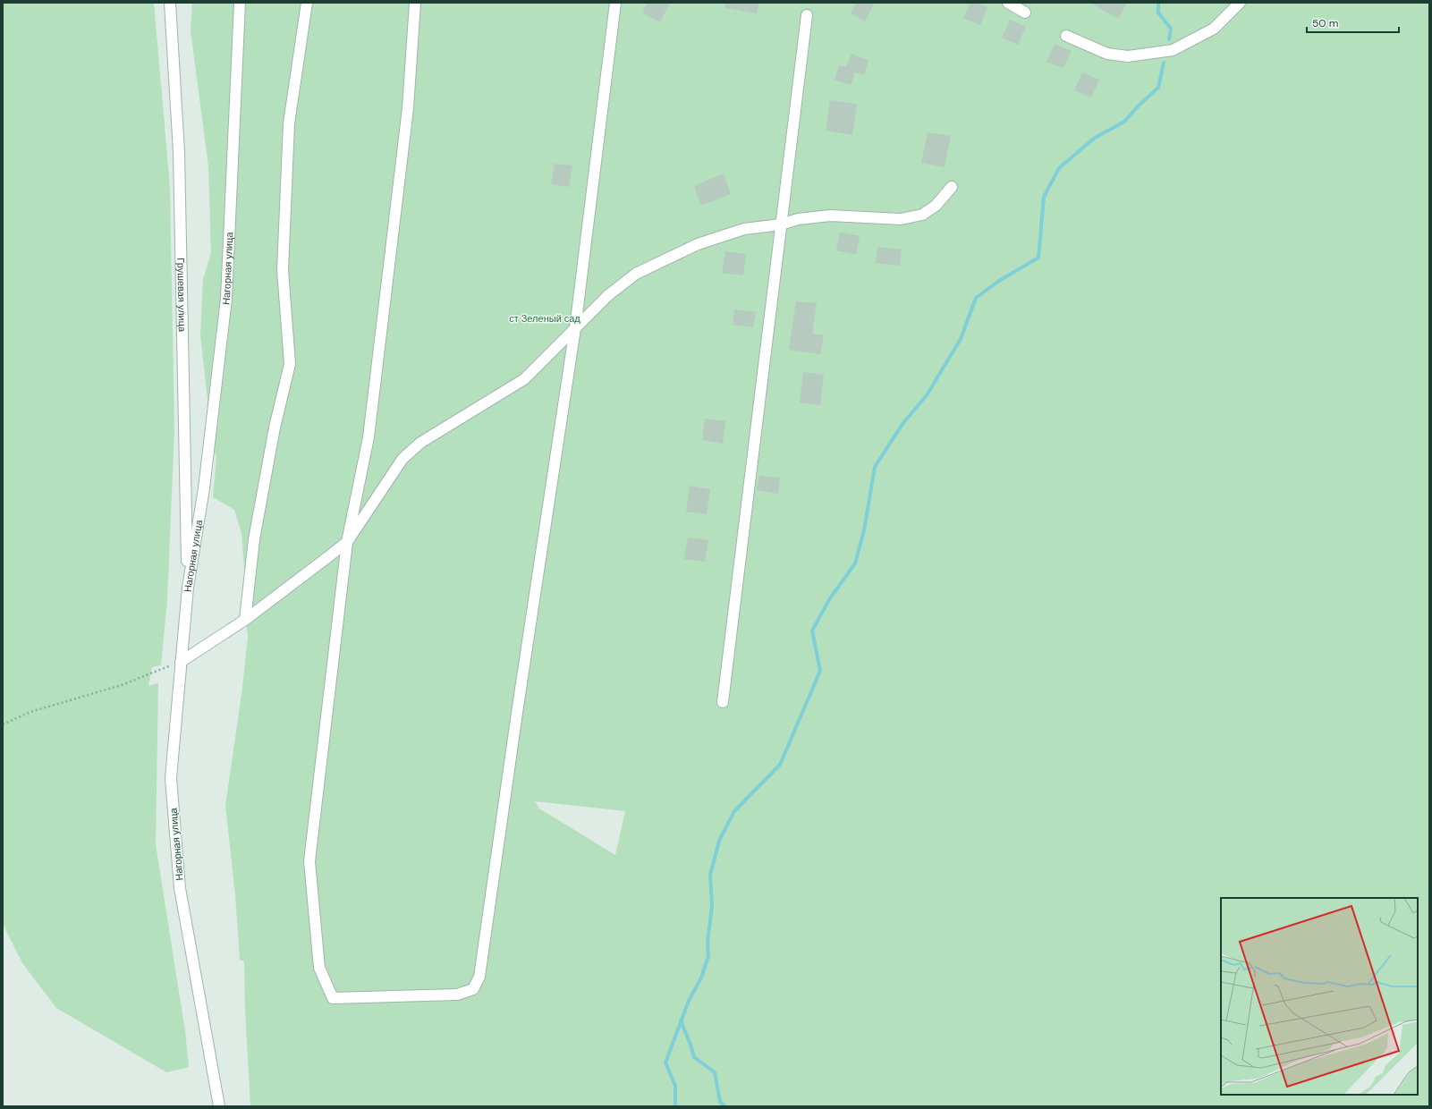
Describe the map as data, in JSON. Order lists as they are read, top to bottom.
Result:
{
  "streets": {
    "street": ["Нагорная улица", "Грушевая улица"]
  },
  "crossings": [
    ["Нагорная улица", "Грушевая улица"]
  ],
  "parks": ["ст Зеленый сад"],
  "scale_bar": "50 m"
}
